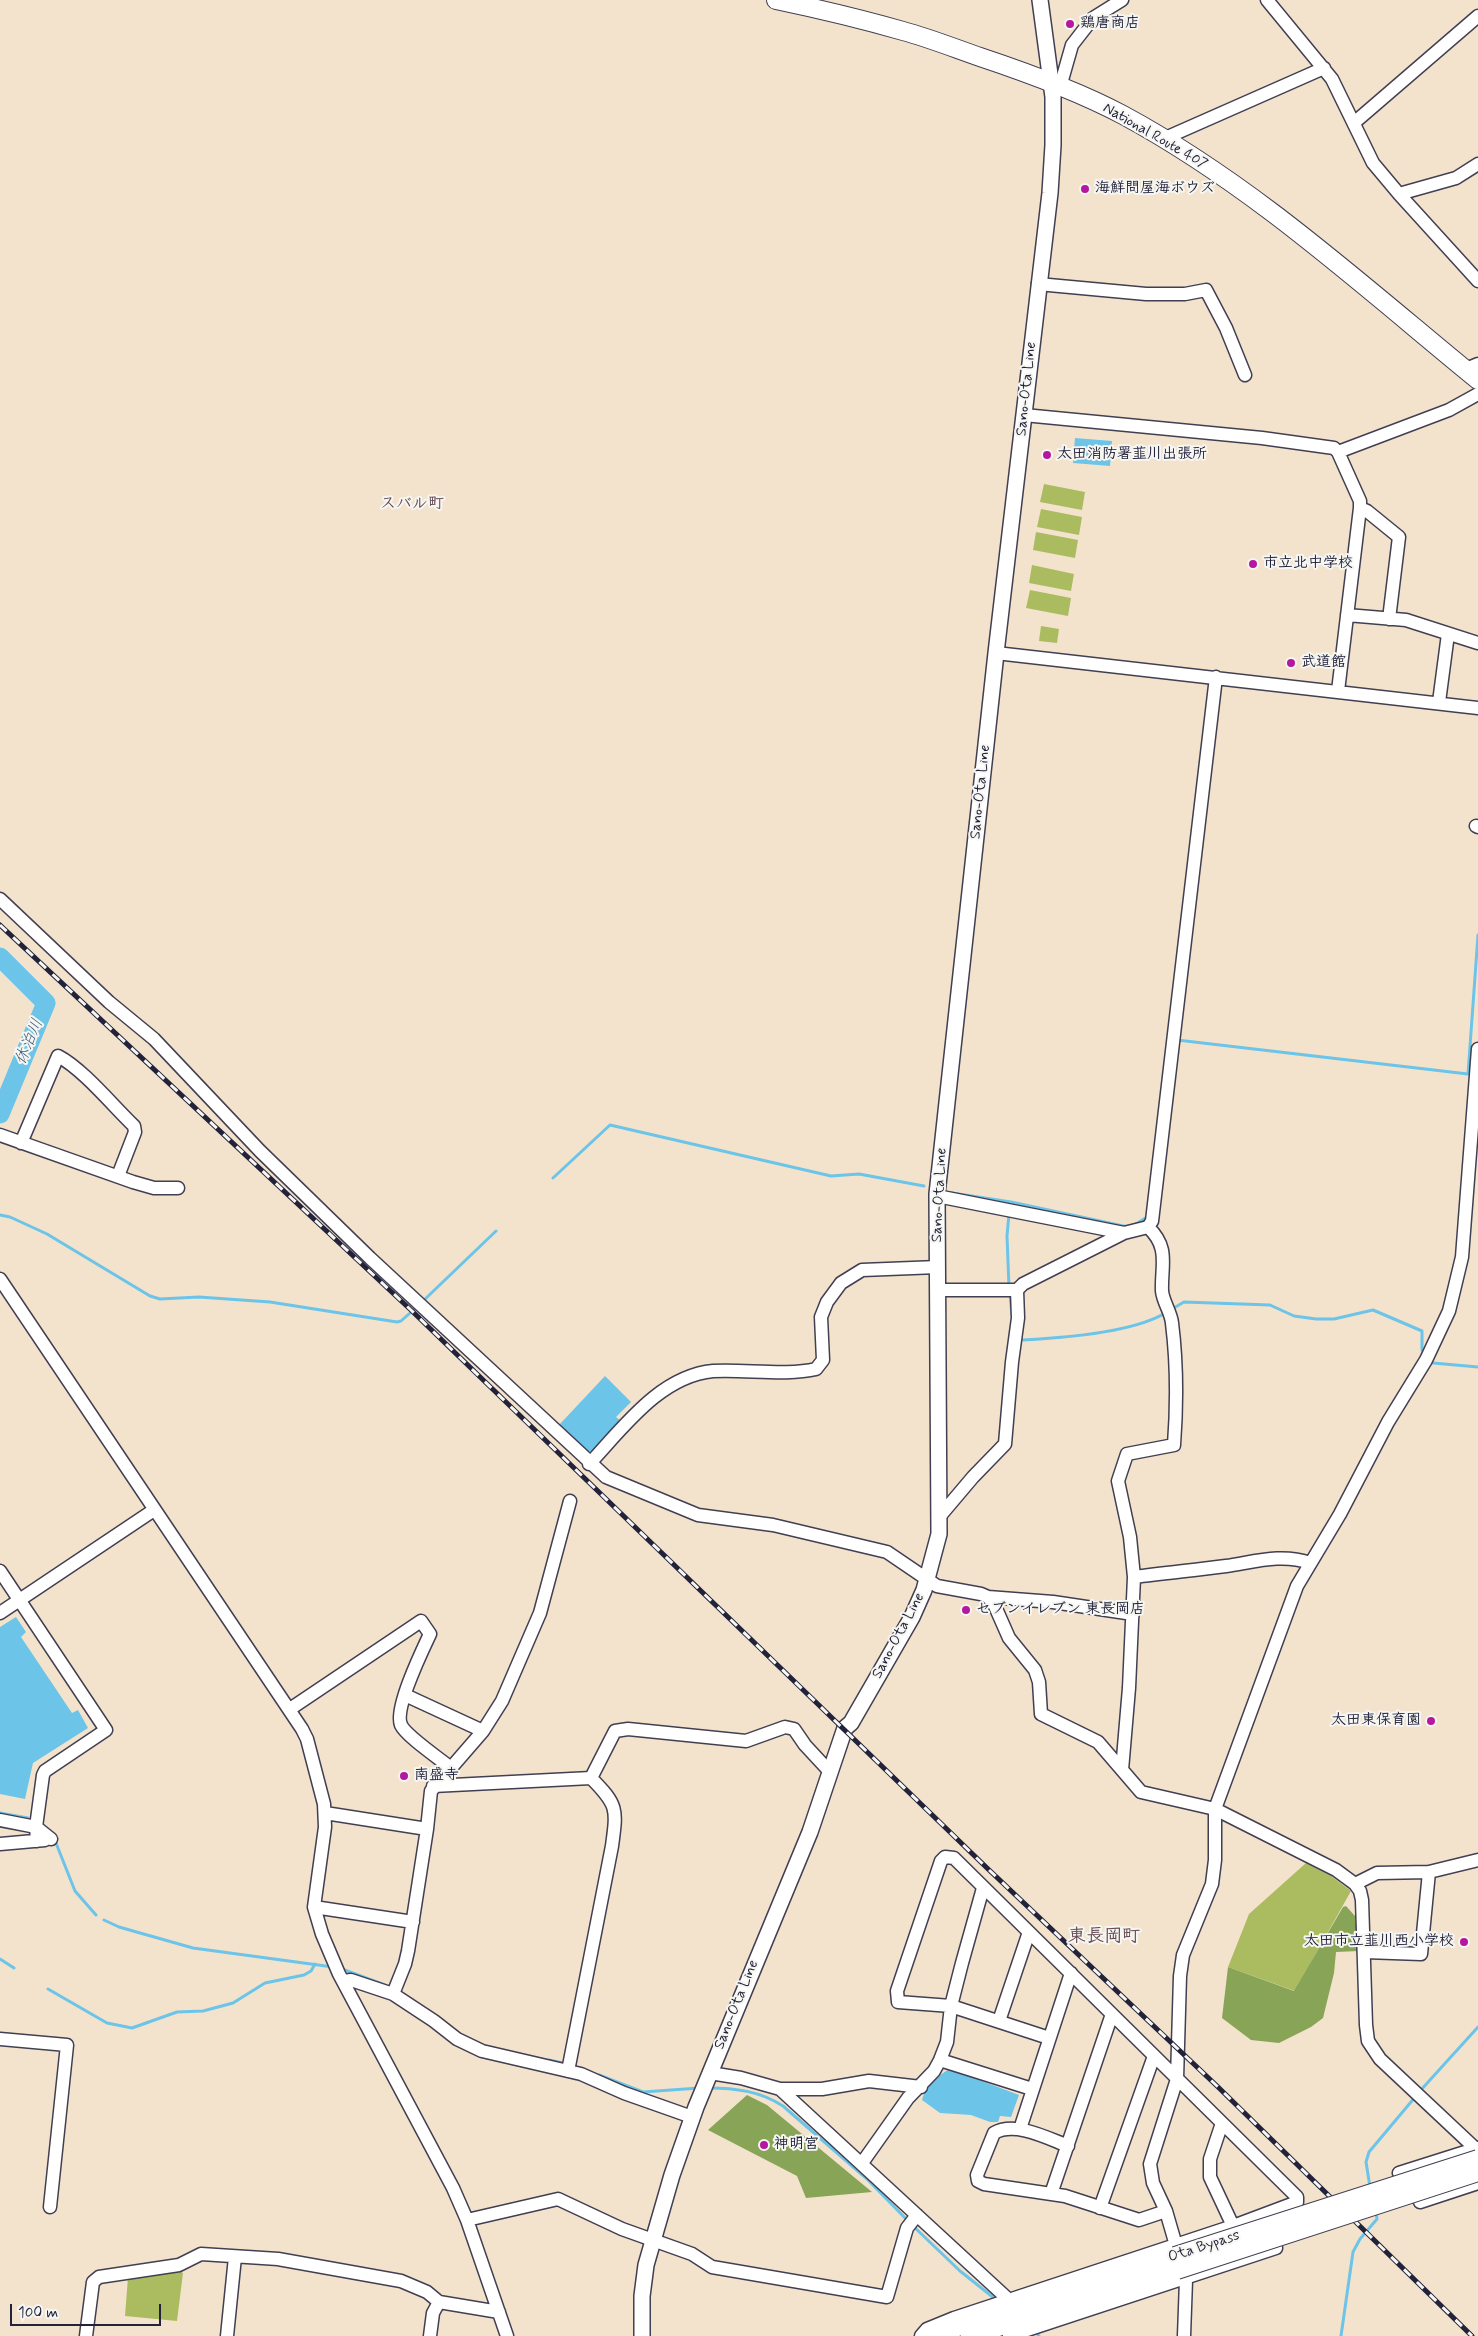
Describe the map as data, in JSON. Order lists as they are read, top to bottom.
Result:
{
  "streets": {
    "highway": ["National Route 407", "Ota Bypass"],
    "main road": ["Sano-Ota Line"]
  },
  "crossings": [
    ["National Route 407", "Sano-Ota Line"]
  ],
  "districts": ["スバル町", "東長岡町"],
  "water": ["休泊川"],
  "places": [
    "鶏唐商店",
    "海鮮問屋海ボウズ",
    "太田消防署韮川出張所",
    "市立北中学校",
    "武道館",
    "セブンイレブン 東長岡店",
    "太田東保育園",
    "南盛寺",
    "太田市立韮川西小学校",
    "神明宮"
  ],
  "scale_bar": "100 m"
}
